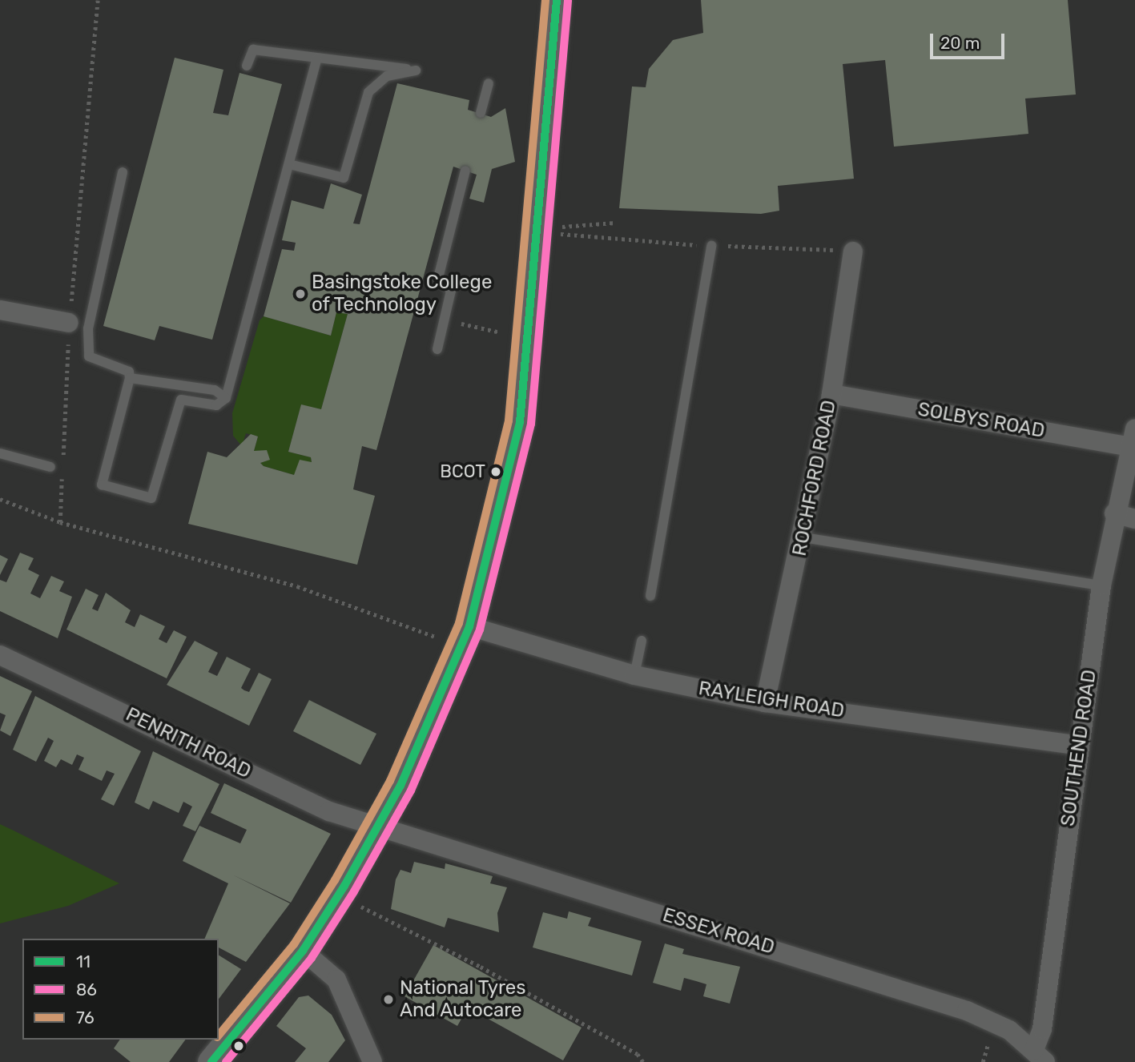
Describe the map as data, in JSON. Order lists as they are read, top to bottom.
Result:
{
  "streets": {
    "street": [
      "SOLBYS ROAD",
      "ROCHFORD ROAD",
      "RAYLEIGH ROAD",
      "PENRITH ROAD",
      "SOUTHEND ROAD",
      "ESSEX ROAD"
    ]
  },
  "crossings": [
    ["SOLBYS ROAD", "ROCHFORD ROAD"],
    ["SOLBYS ROAD", "SOUTHEND ROAD"],
    ["ROCHFORD ROAD", "RAYLEIGH ROAD"],
    ["RAYLEIGH ROAD", "SOUTHEND ROAD"],
    ["PENRITH ROAD", "ESSEX ROAD"],
    ["SOUTHEND ROAD", "ESSEX ROAD"]
  ],
  "places": ["Basingstoke College of Technology", "BCOT", "National Tyres And Autocare"],
  "lines": ["transit line 11", "transit line 76", "transit line 86"],
  "legend": ["11", "86", "76"],
  "scale_bar": "20 m"
}
